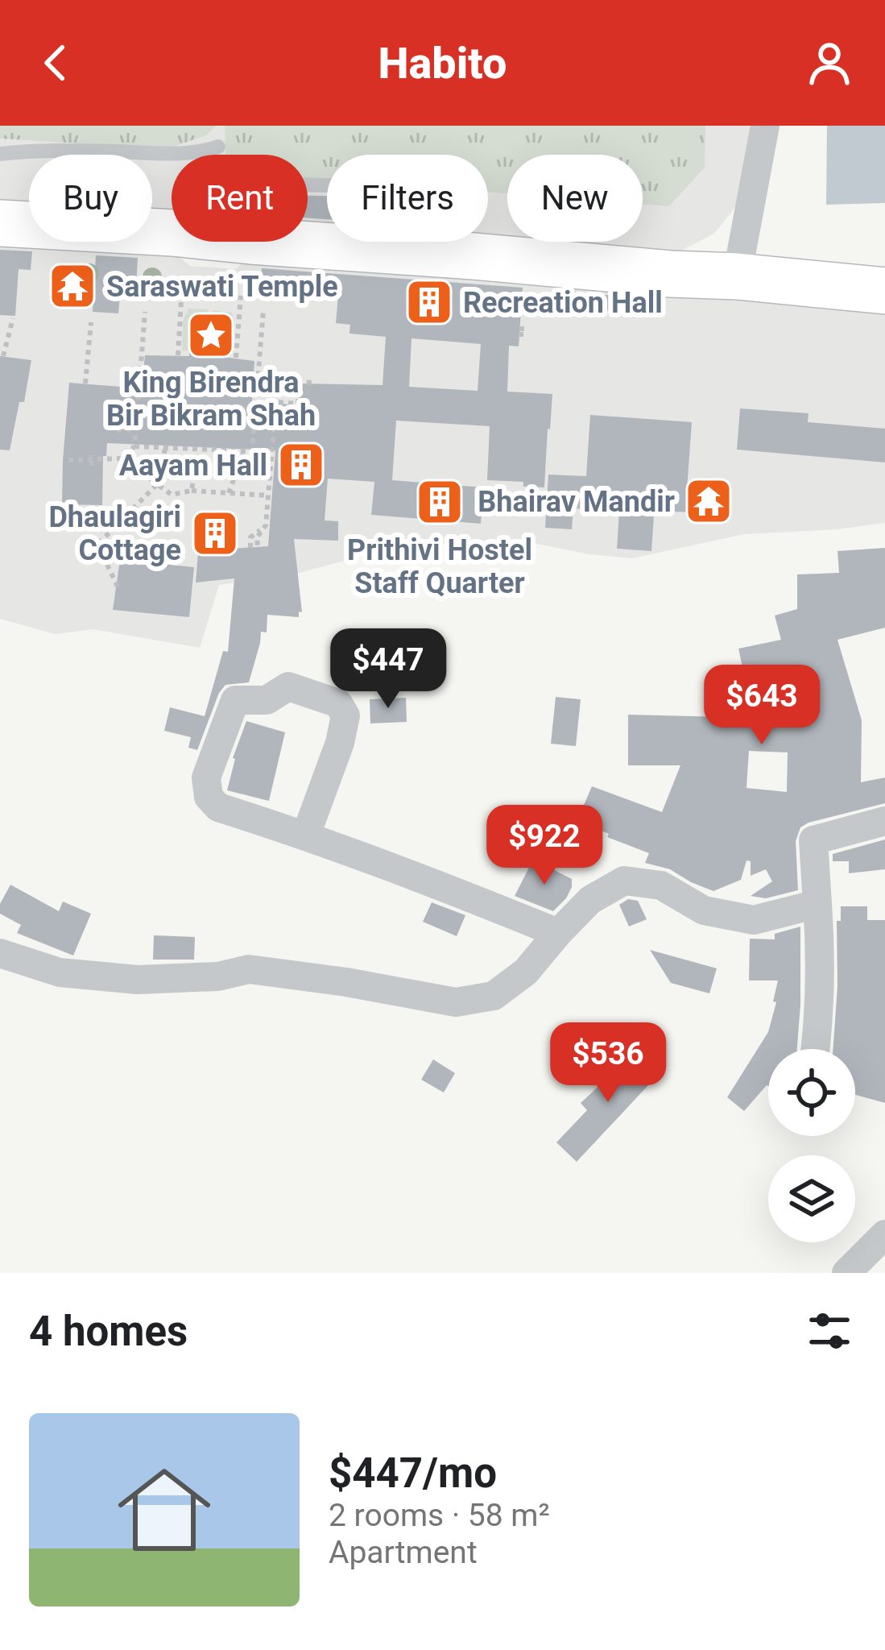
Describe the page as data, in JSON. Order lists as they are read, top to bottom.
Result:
{
  "places": {
    "temple": ["Saraswati Temple", "Bhairav Mandir"],
    "building": [
      "Recreation Hall",
      "Aayam Hall",
      "Prithivi Hostel Staff Quarter",
      "Dhaulagiri Cottage"
    ],
    "place": ["King Birendra Bir Bikram Shah"]
  },
  "page": {
    "header": "Habito",
    "chip": [
      "Buy",
      "Rent",
      "Filters",
      "New"
    ],
    "price": [
      "$447",
      "$643",
      "$922",
      "$536"
    ],
    "heading": "4 homes",
    "list": [
      {
        "name": "$447/mo",
        "note": "2 rooms · 58 m² · Apartment"
      }
    ]
  }
}
